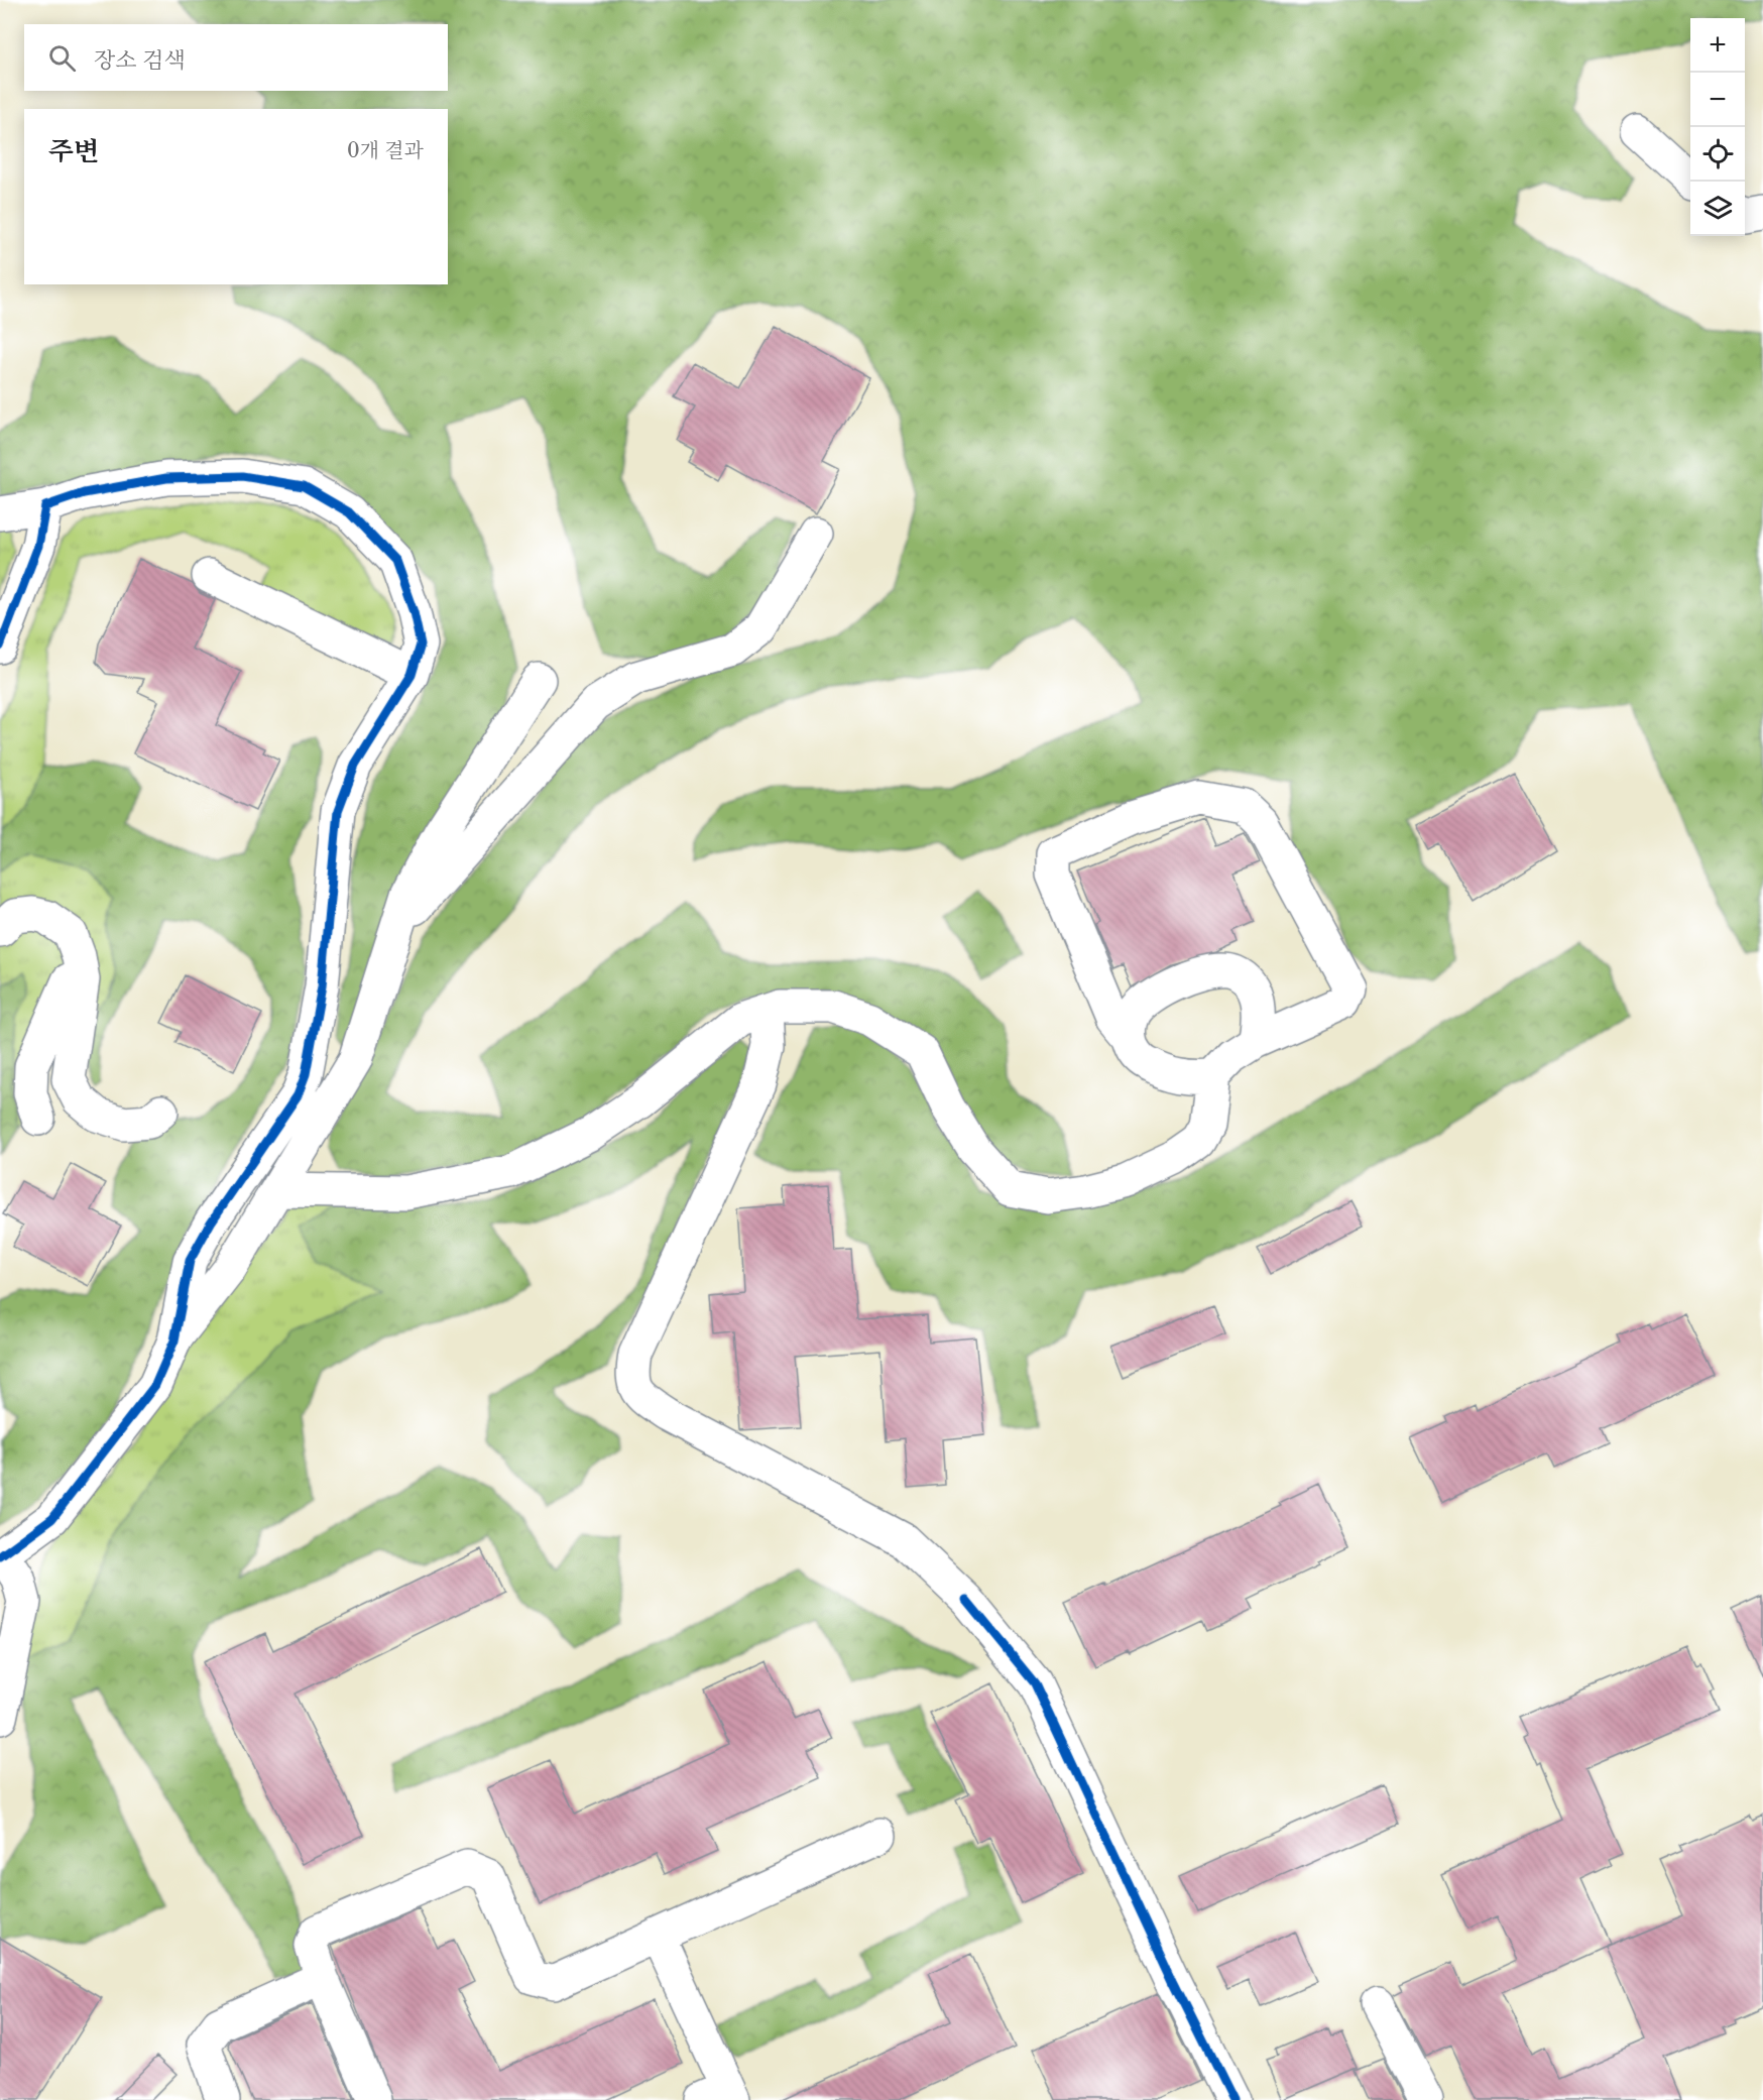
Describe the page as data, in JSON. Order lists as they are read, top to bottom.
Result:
{
  "page": {
    "map_buttons": ["+", "−"],
    "search": "장소 검색",
    "heading": ["주변", "0개 결과"]
  }
}
